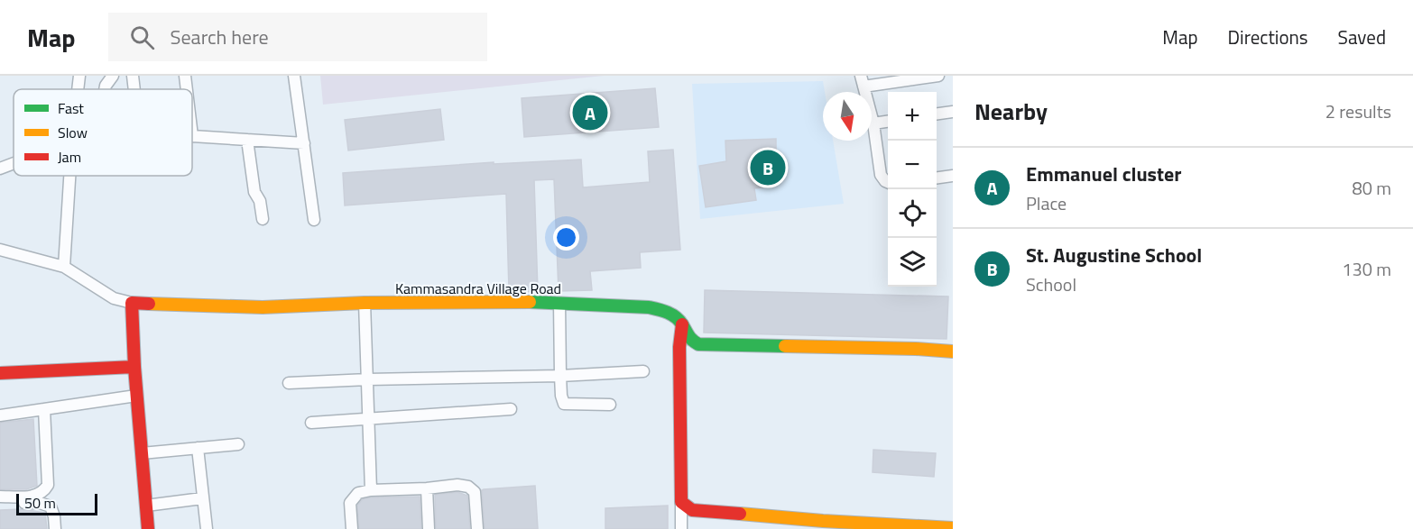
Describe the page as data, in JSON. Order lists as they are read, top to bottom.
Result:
{
  "streets": {
    "street": ["Kammasandra Village Road"]
  },
  "legend": ["Fast", "Slow", "Jam"],
  "scale_bar": "50 m",
  "north": "bottom",
  "page": {
    "header": "Map",
    "search": "Search here",
    "nav": ["Map", "Directions", "Saved"],
    "heading": ["Nearby", "2 results"],
    "map_buttons": ["+", "−"],
    "pins": ["A", "B"],
    "list": [
      {
        "mark": "A",
        "name": "Emmanuel cluster",
        "note": "Place",
        "value": "80 m"
      },
      {
        "mark": "B",
        "name": "St. Augustine School",
        "note": "School",
        "value": "130 m"
      }
    ],
    "scale": "50 m"
  }
}
